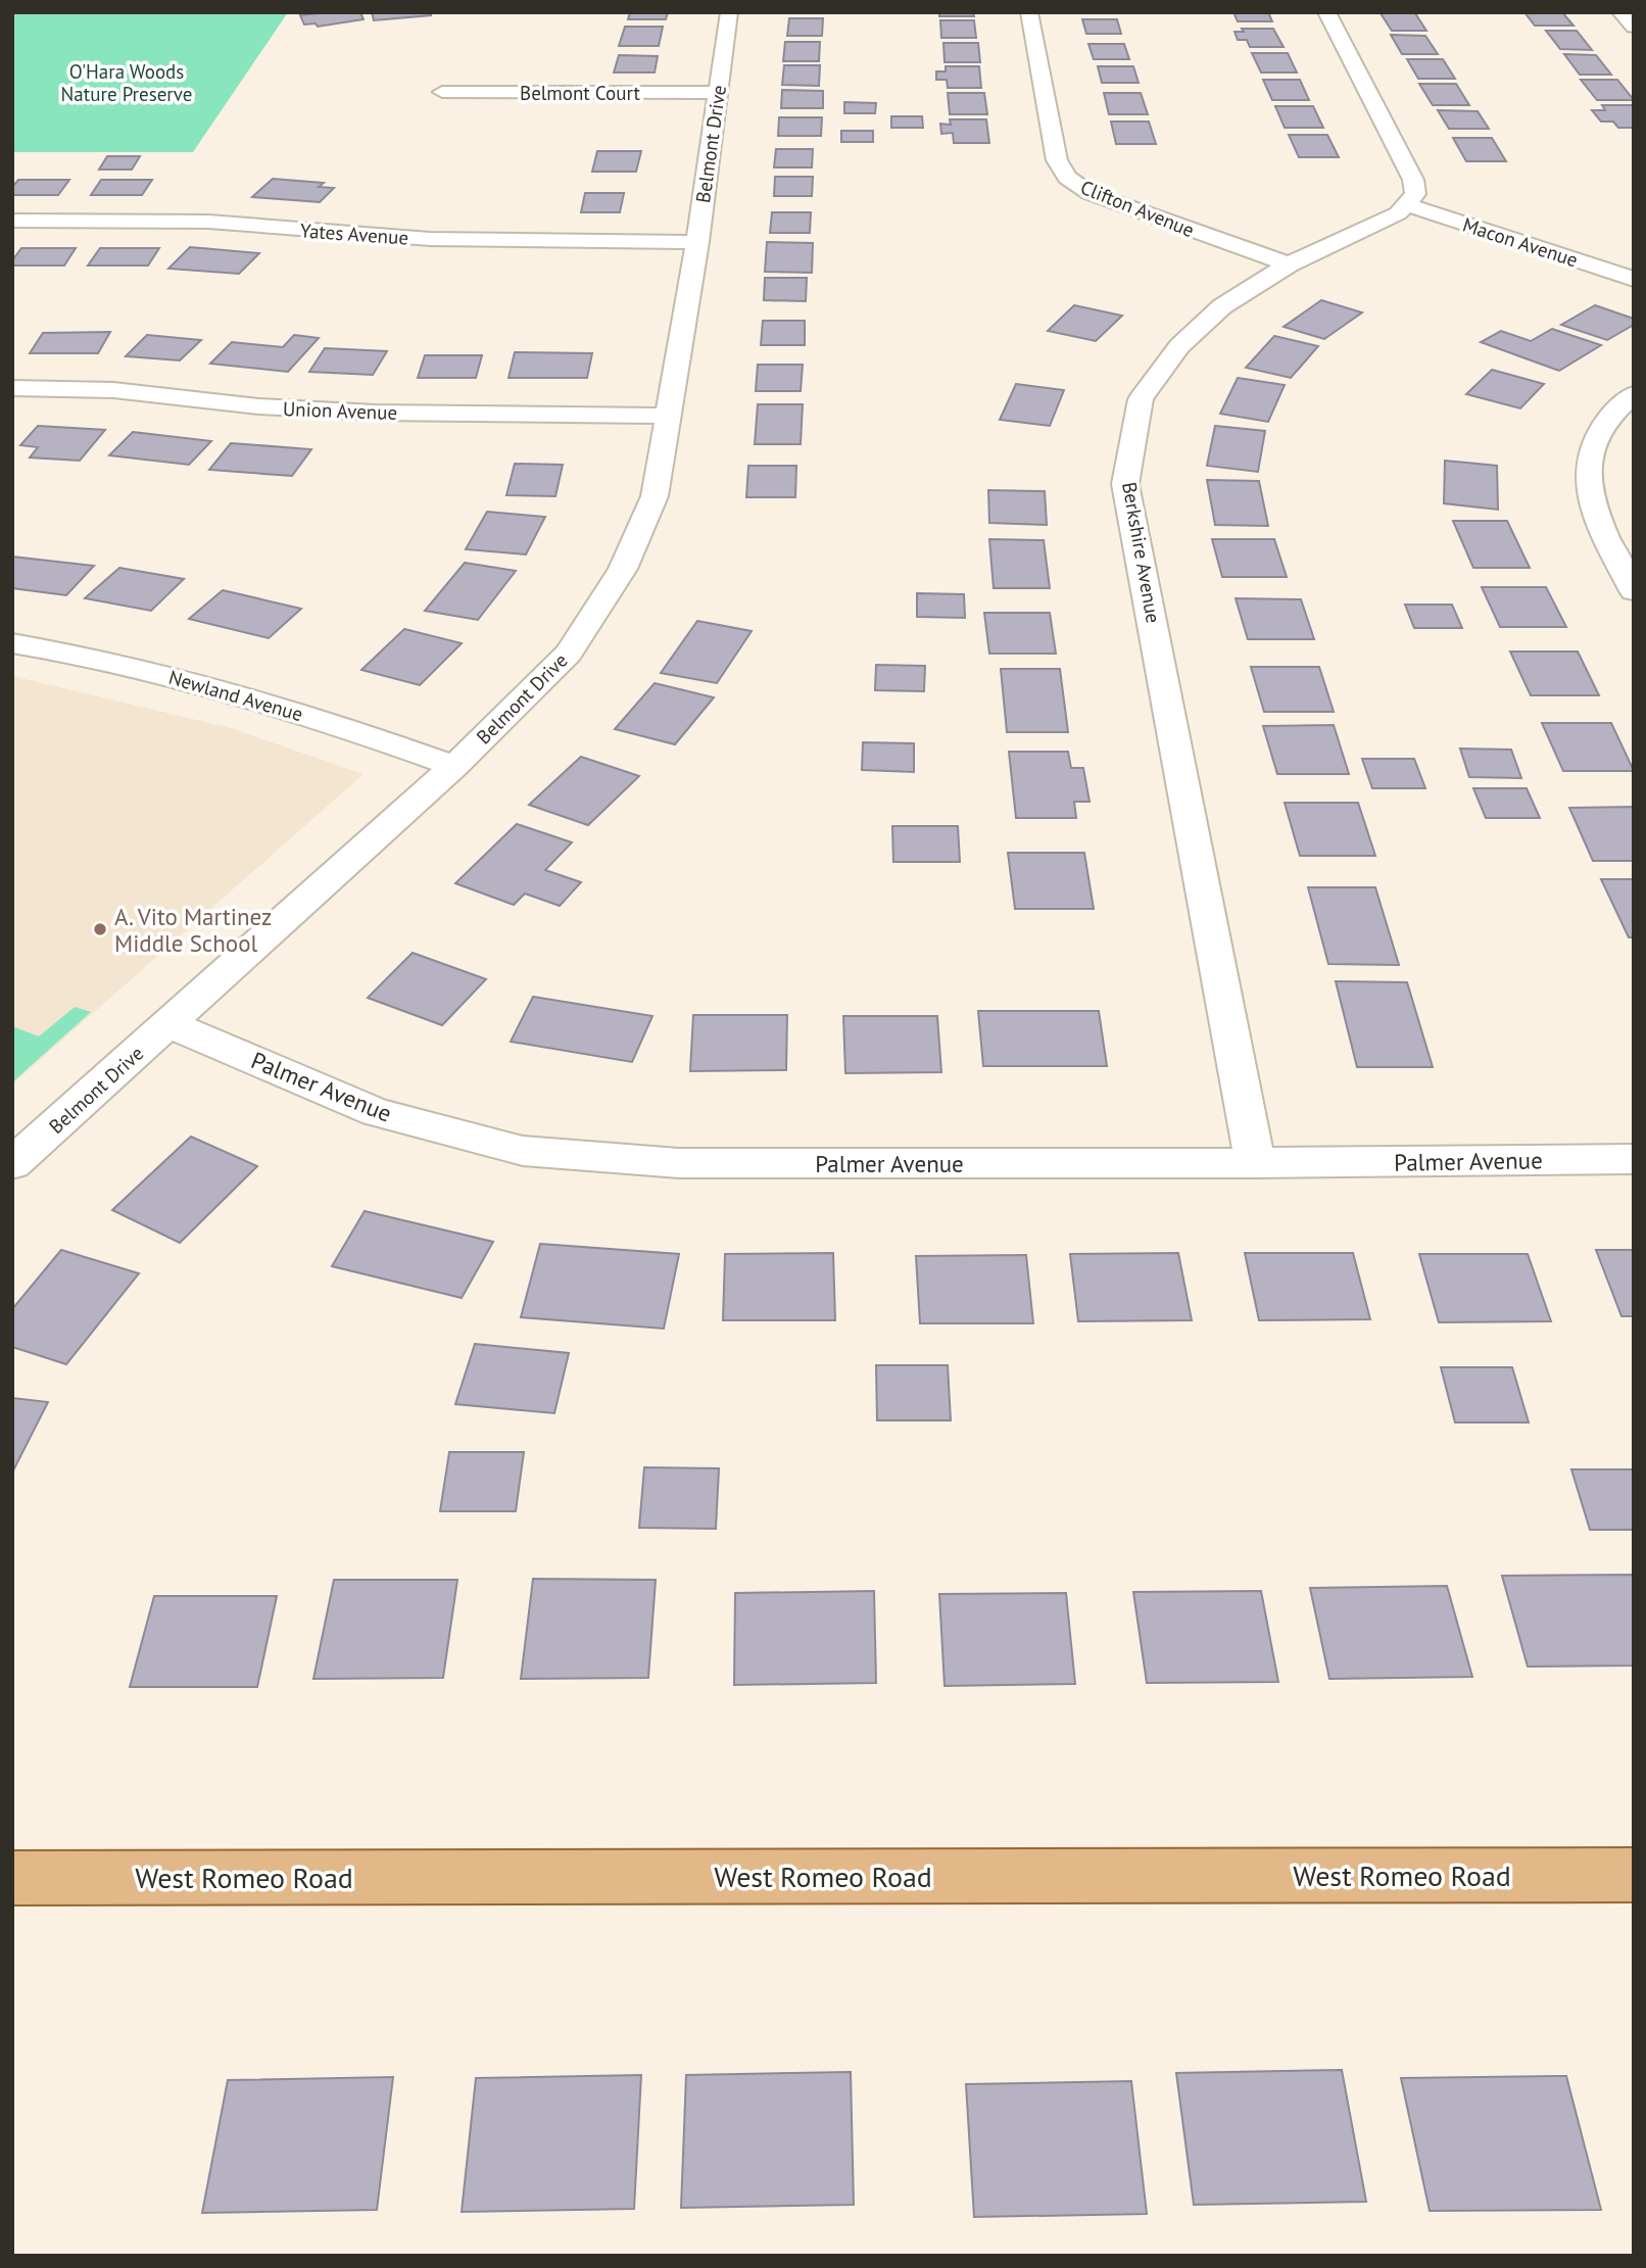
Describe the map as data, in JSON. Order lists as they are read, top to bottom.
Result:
{
  "streets": {
    "main road": ["West Romeo Road"],
    "street": [
      "Belmont Court",
      "Belmont Drive",
      "Clifton Avenue",
      "Yates Avenue",
      "Macon Avenue",
      "Union Avenue",
      "Berkshire Avenue",
      "Newland Avenue",
      "Palmer Avenue"
    ]
  },
  "crossings": [
    ["Belmont Court", "Belmont Drive"],
    ["Belmont Drive", "Yates Avenue"],
    ["Belmont Drive", "Union Avenue"],
    ["Belmont Drive", "Newland Avenue"],
    ["Belmont Drive", "Palmer Avenue"],
    ["Clifton Avenue", "Berkshire Avenue"],
    ["Macon Avenue", "Berkshire Avenue"],
    ["Berkshire Avenue", "Palmer Avenue"]
  ],
  "parks": ["O'Hara Woods Nature Preserve"],
  "places": ["A. Vito Martinez Middle School"]
}
